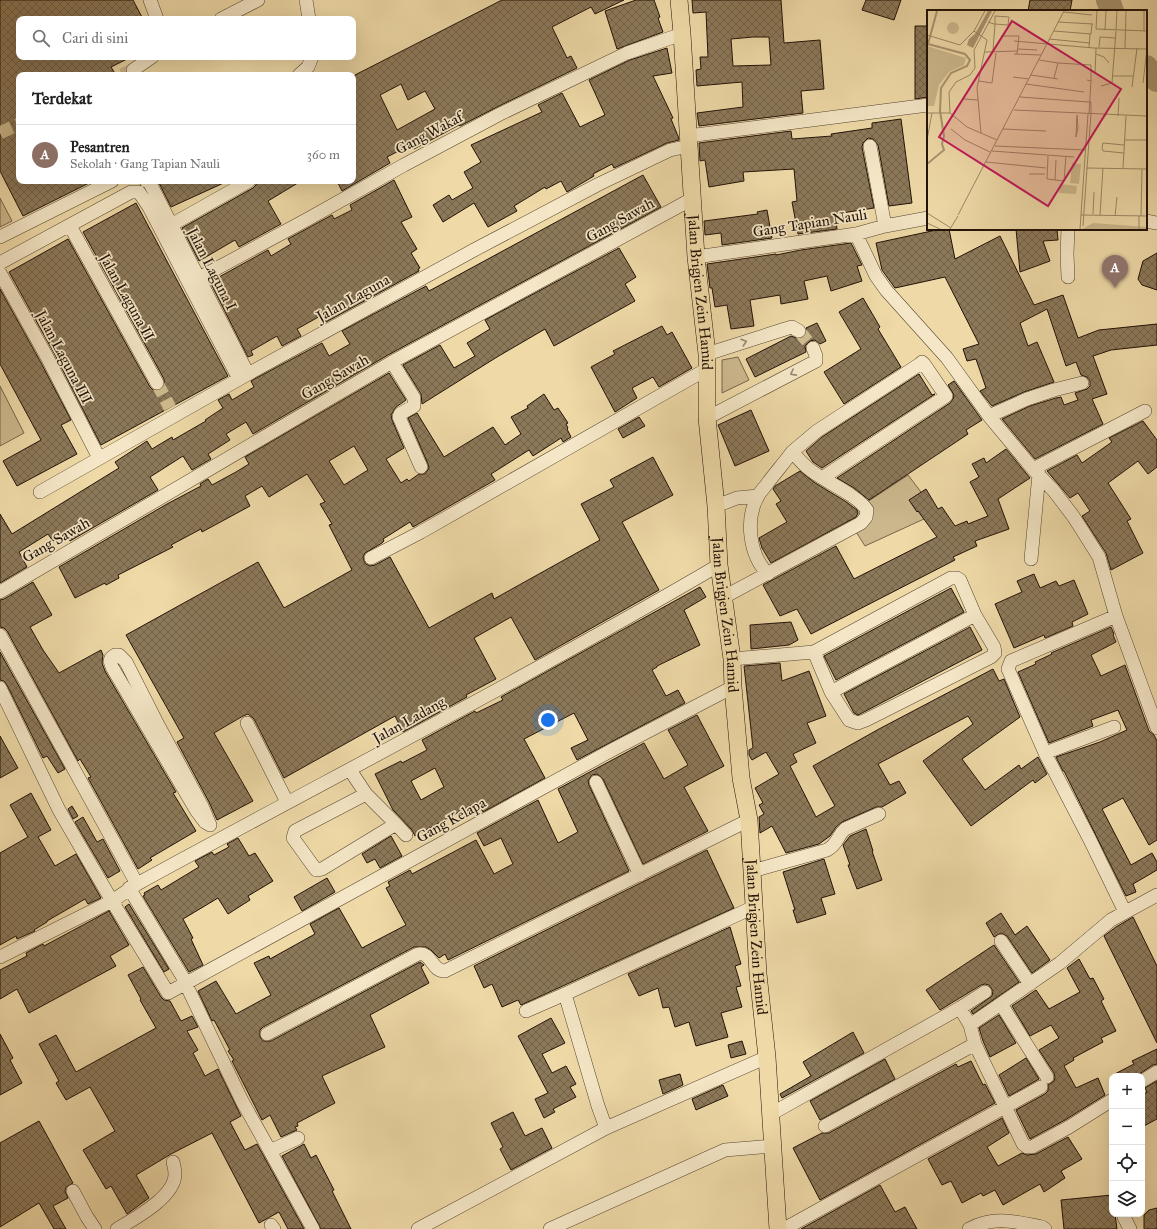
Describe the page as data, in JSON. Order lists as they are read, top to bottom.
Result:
{
  "streets": {
    "main road": ["Jalan Brigjen Zein Hamid"],
    "street": [
      "Gang Wakaf",
      "Gang Sawah",
      "Gang Tapian Nauli",
      "Jalan Laguna I",
      "Jalan Laguna II",
      "Jalan Laguna",
      "Jalan Laguna III",
      "Jalan Ladang",
      "Gang Kelapa"
    ]
  },
  "crossings": [
    ["Gang Wakaf", "Jalan Laguna I"],
    ["Gang Wakaf", "Jalan Brigjen Zein Hamid"],
    ["Gang Sawah", "Jalan Brigjen Zein Hamid"],
    ["Gang Tapian Nauli", "Jalan Brigjen Zein Hamid"],
    ["Jalan Laguna I", "Jalan Laguna"],
    ["Jalan Brigjen Zein Hamid", "Jalan Laguna"],
    ["Jalan Brigjen Zein Hamid", "Jalan Ladang"],
    ["Jalan Brigjen Zein Hamid", "Gang Kelapa"],
    ["Jalan Laguna", "Jalan Laguna III"],
    ["Jalan Ladang", "Gang Kelapa"]
  ],
  "page": {
    "search": "Cari di sini",
    "heading": "Terdekat",
    "list": [
      {
        "mark": "A",
        "name": "Pesantren",
        "note": "Sekolah · Gang Tapian Nauli",
        "value": "360 m"
      }
    ],
    "pins": "A",
    "map_buttons": ["+", "−"]
  }
}
